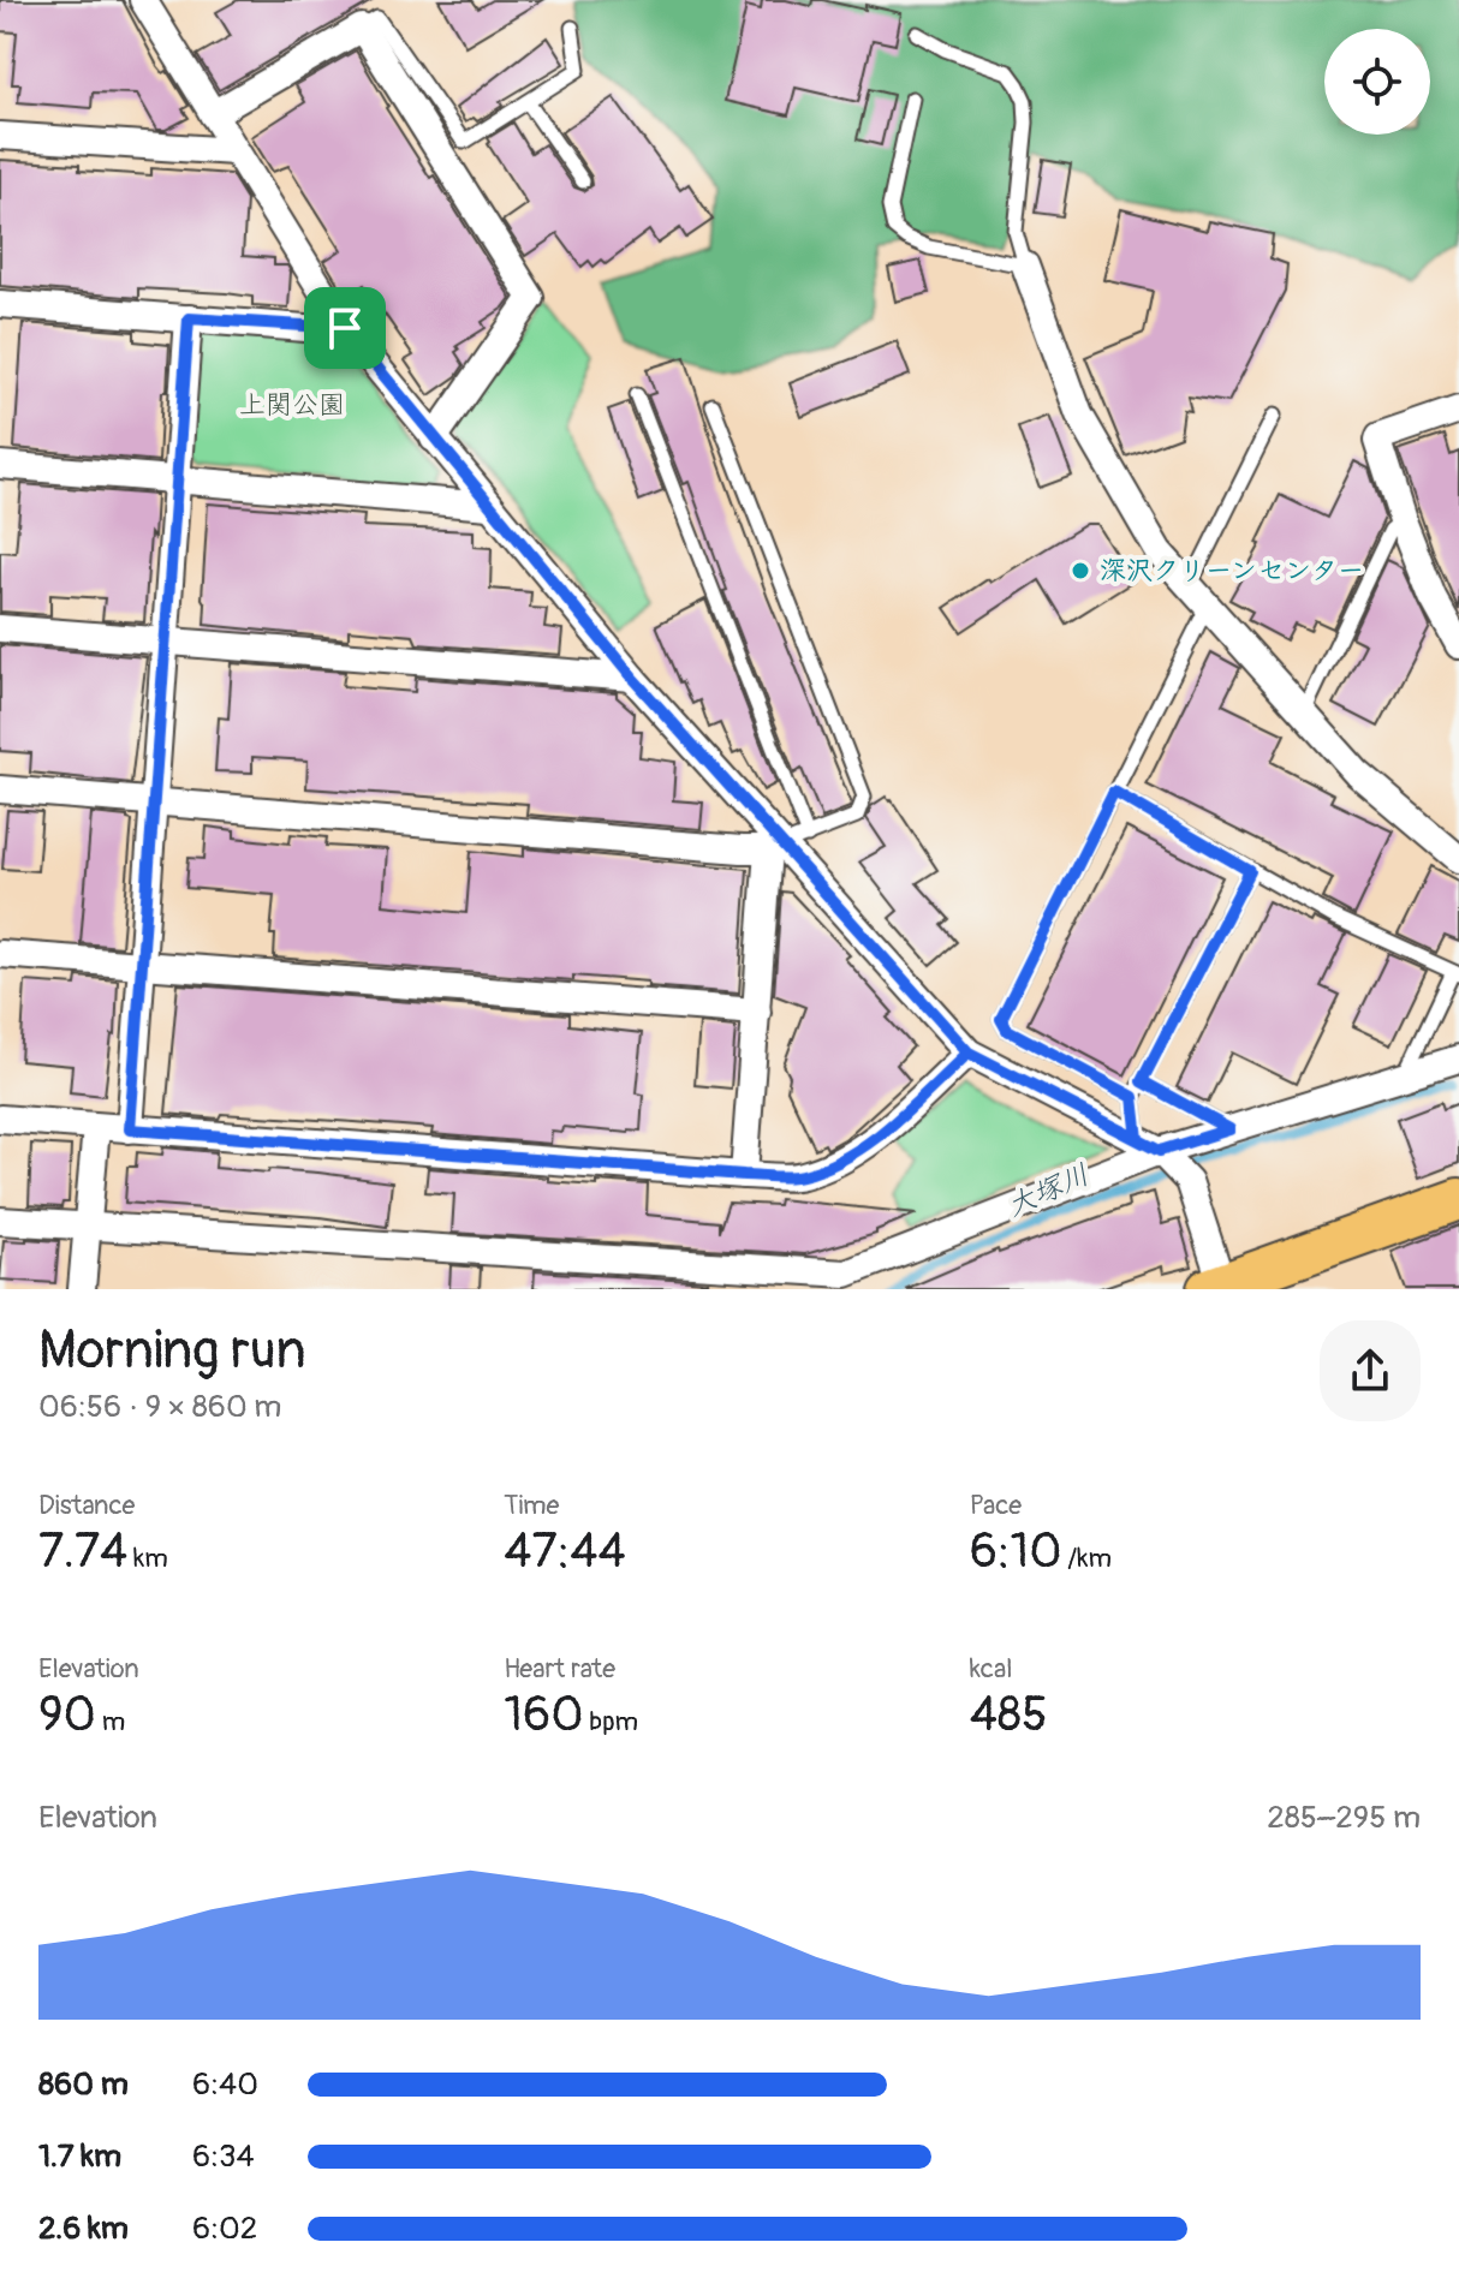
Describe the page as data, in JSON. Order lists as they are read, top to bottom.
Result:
{
  "water": ["大塚川"],
  "parks": ["上関公園"],
  "places": ["深沢クリーンセンター"],
  "page": {
    "heading": ["Morning run", "06:56 · 9 × 860 m"],
    "stats": [
      ["Distance", "7.74 km"],
      ["Time", "47:44"],
      ["Pace", "6:10 /km"],
      ["Elevation", "90 m"],
      ["Heart rate", "160 bpm"],
      ["kcal", "485"]
    ],
    "chart": ["Elevation", "285–295 m"],
    "list": [
      {
        "name": "860 m",
        "note": "6:40"
      },
      {
        "name": "1.7 km",
        "note": "6:34"
      },
      {
        "name": "2.6 km",
        "note": "6:02"
      }
    ]
  }
}
